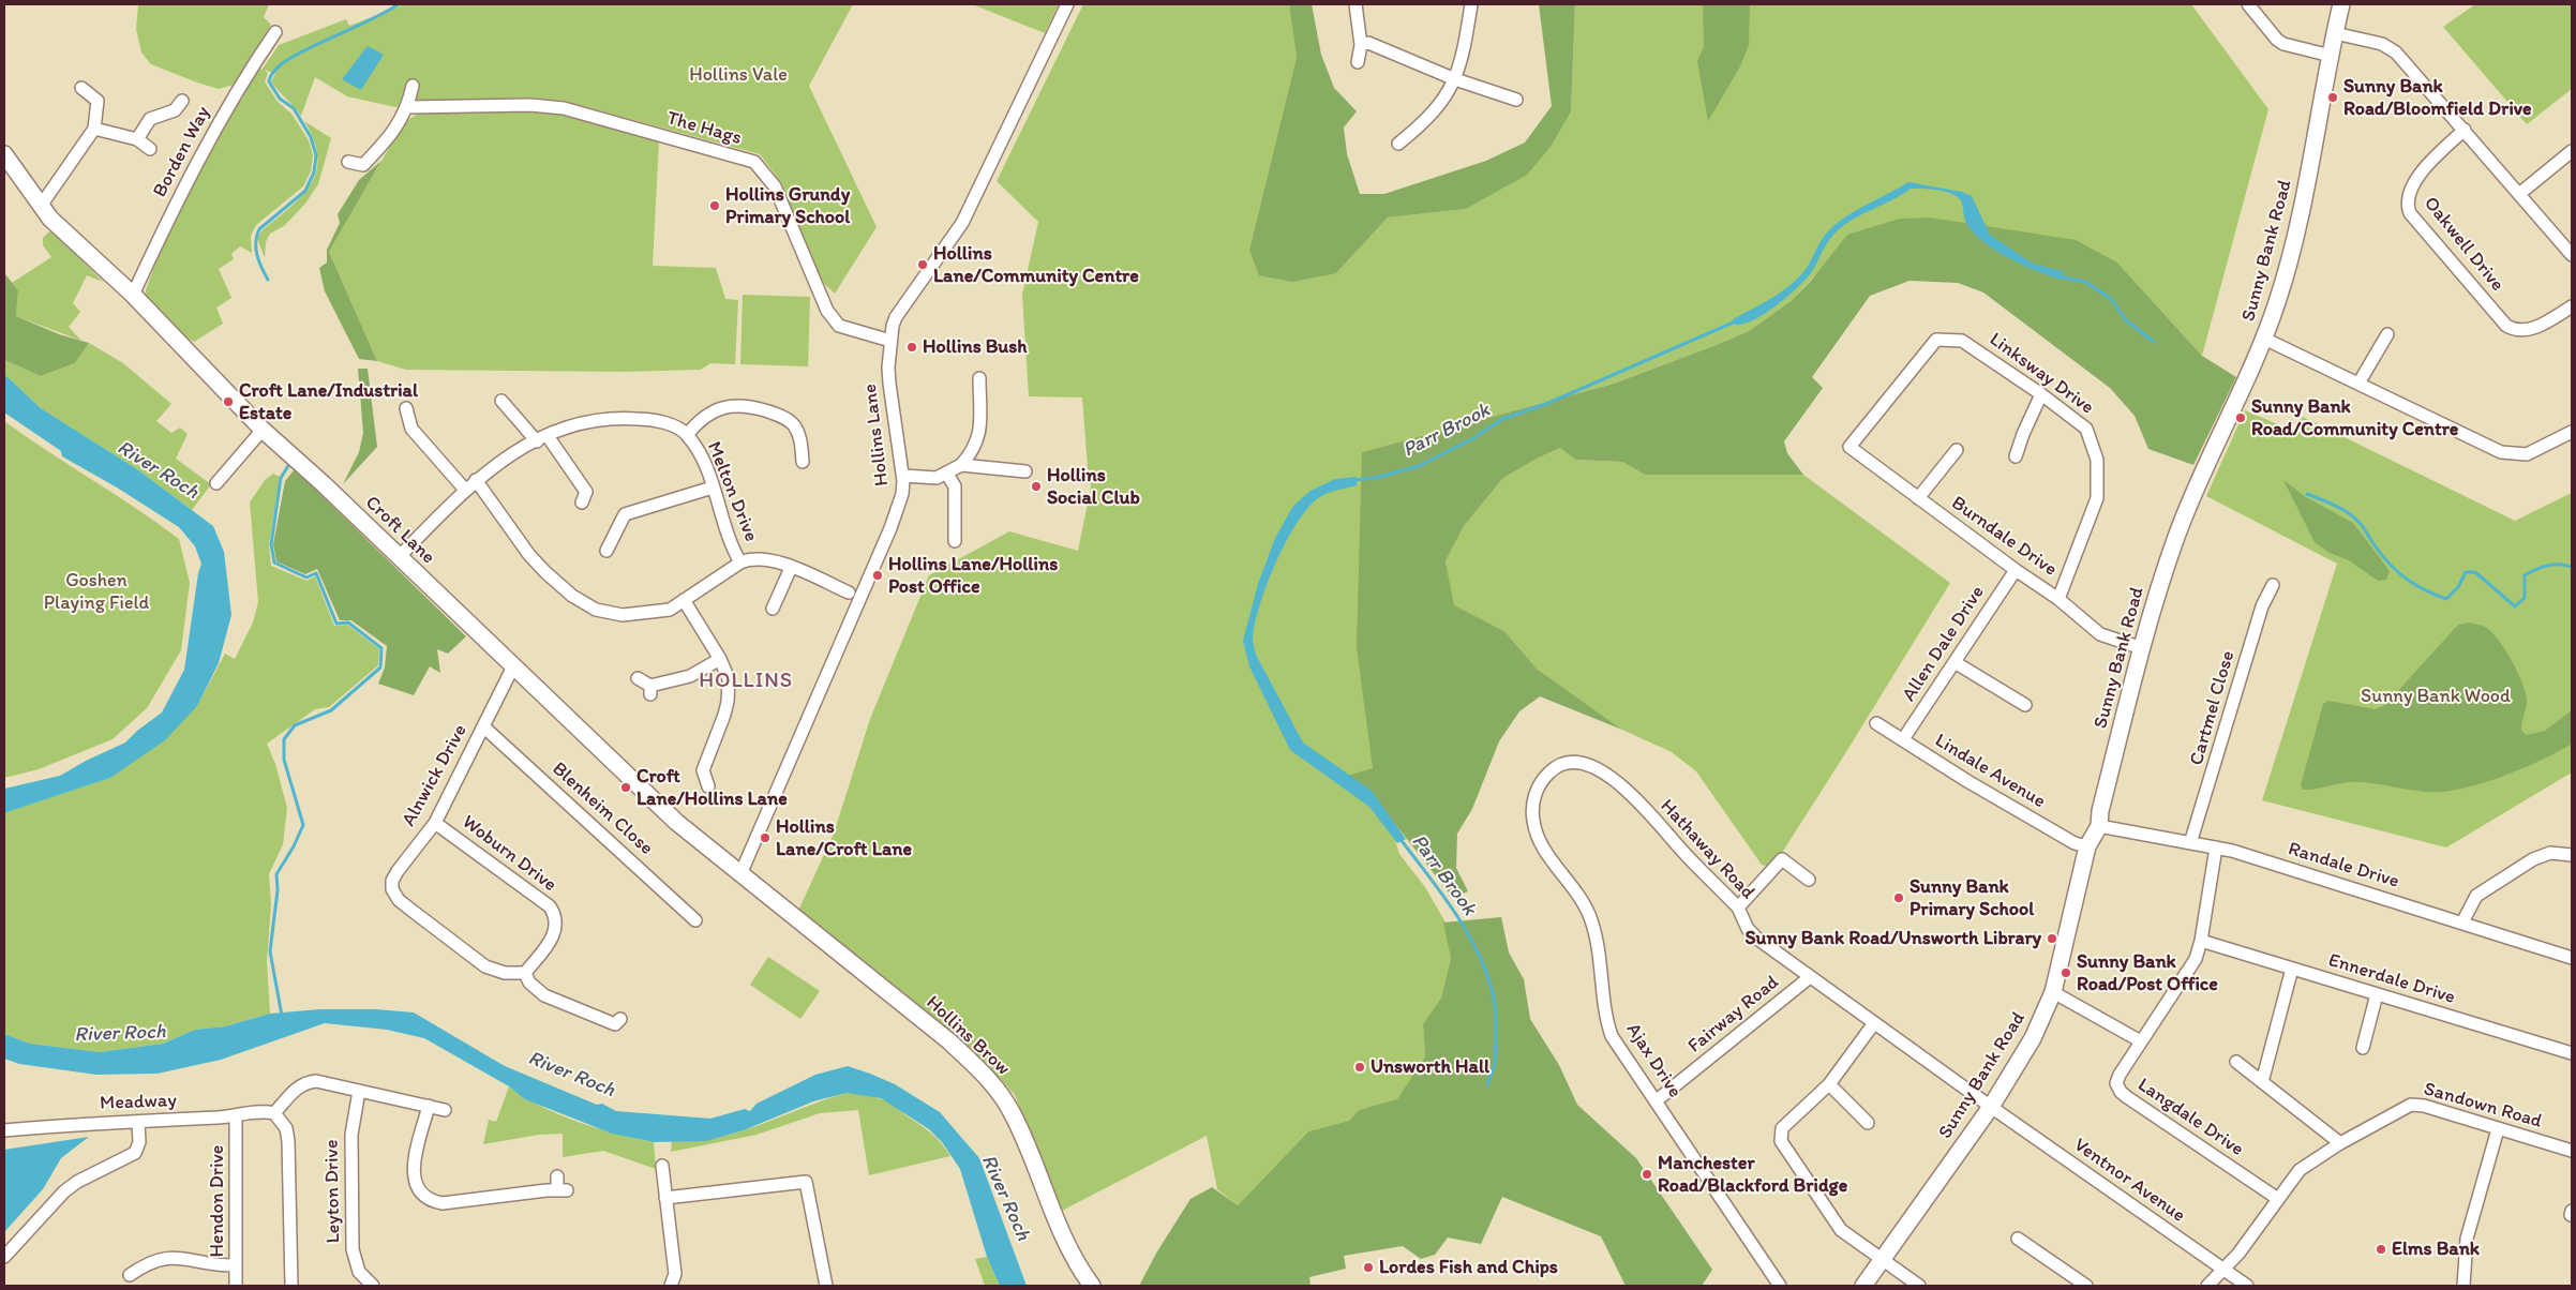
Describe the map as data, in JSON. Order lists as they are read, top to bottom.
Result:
{
  "streets": {
    "street": [
      "The Hags",
      "Borden Way",
      "Oakwell Drive",
      "Sunny Bank Road",
      "Linksway Drive",
      "Hollins Lane",
      "Melton Drive",
      "Croft Lane",
      "Burndale Drive",
      "Allen Dale Drive",
      "Cartmel Close",
      "Lindale Avenue",
      "Alnwick Drive",
      "Blenheim Close",
      "Hathaway Road",
      "Woburn Drive",
      "Randale Drive",
      "Ennerdale Drive",
      "Fairway Road",
      "Hollins Brow",
      "Ajax Drive",
      "Meadway",
      "Sandown Road",
      "Langdale Drive",
      "Ventnor Avenue",
      "Leyton Drive",
      "Hendon Drive"
    ]
  },
  "crossings": [
    ["The Hags", "Hollins Lane"],
    ["Borden Way", "Croft Lane"],
    ["Sunny Bank Road", "Burndale Drive"],
    ["Sunny Bank Road", "Lindale Avenue"],
    ["Sunny Bank Road", "Hathaway Road"],
    ["Sunny Bank Road", "Randale Drive"],
    ["Sunny Bank Road", "Ventnor Avenue"],
    ["Linksway Drive", "Burndale Drive"],
    ["Hollins Lane", "Croft Lane"],
    ["Hollins Lane", "Hollins Brow"],
    ["Melton Drive", "Croft Lane"],
    ["Croft Lane", "Alnwick Drive"],
    ["Croft Lane", "Hollins Brow"],
    ["Burndale Drive", "Allen Dale Drive"],
    ["Allen Dale Drive", "Lindale Avenue"],
    ["Cartmel Close", "Randale Drive"],
    ["Alnwick Drive", "Blenheim Close"],
    ["Alnwick Drive", "Woburn Drive"],
    ["Hathaway Road", "Fairway Road"],
    ["Hathaway Road", "Ajax Drive"],
    ["Hathaway Road", "Ventnor Avenue"],
    ["Randale Drive", "Langdale Drive"],
    ["Ennerdale Drive", "Langdale Drive"],
    ["Fairway Road", "Ajax Drive"],
    ["Meadway", "Hendon Drive"],
    ["Sandown Road", "Langdale Drive"],
    ["Sandown Road", "Ventnor Avenue"]
  ],
  "districts": ["HOLLINS"],
  "water": ["Parr Brook", "River Roch"],
  "parks": ["Hollins Vale", "Goshen Playing Field", "Sunny Bank Wood"],
  "places": [
    "Sunny Bank Road/Bloomfield Drive",
    "Hollins Grundy Primary School",
    "Hollins Lane/Community Centre",
    "Hollins Bush",
    "Croft Lane/Industrial Estate",
    "Sunny Bank Road/Community Centre",
    "Hollins Social Club",
    "Hollins Lane/Hollins Post Office",
    "Croft Lane/Hollins Lane",
    "Hollins Lane/Croft Lane",
    "Sunny Bank Primary School",
    "Sunny Bank Road/Unsworth Library",
    "Sunny Bank Road/Post Office",
    "Unsworth Hall",
    "Manchester Road/Blackford Bridge",
    "Elms Bank",
    "Lordes Fish and Chips"
  ]
}
